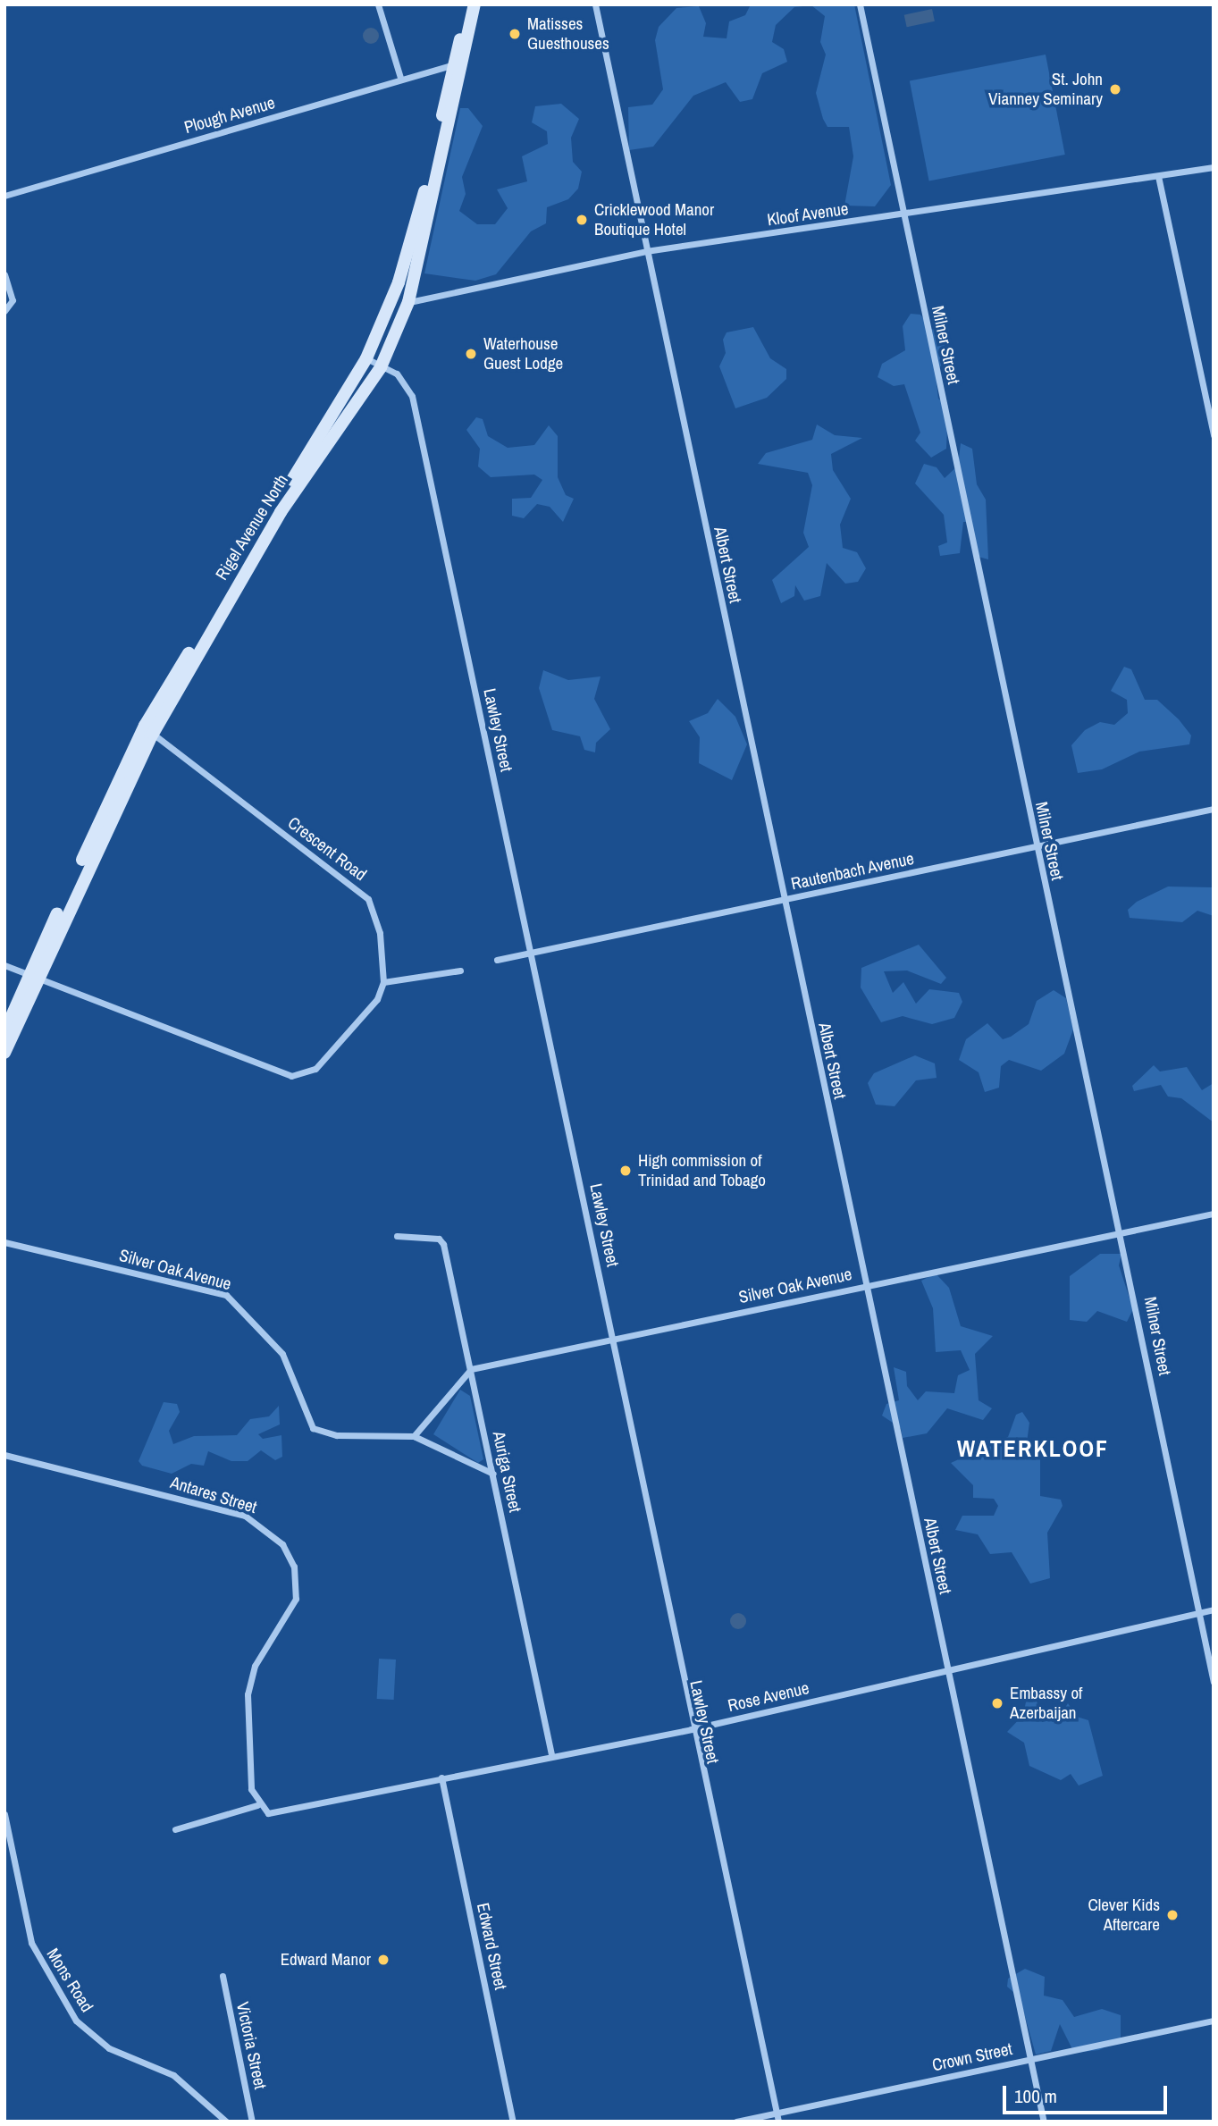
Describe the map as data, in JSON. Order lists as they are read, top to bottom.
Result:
{
  "streets": {
    "main road": ["Rigel Avenue North"],
    "street": [
      "Plough Avenue",
      "Kloof Avenue",
      "Milner Street",
      "Albert Street",
      "Lawley Street",
      "Crescent Road",
      "Rautenbach Avenue",
      "Silver Oak Avenue",
      "Auriga Street",
      "Antares Street",
      "Rose Avenue",
      "Edward Street",
      "Mons Road",
      "Victoria Street",
      "Crown Street"
    ]
  },
  "crossings": [
    ["Plough Avenue", "Rigel Avenue North"],
    ["Kloof Avenue", "Milner Street"],
    ["Kloof Avenue", "Rigel Avenue North"],
    ["Kloof Avenue", "Albert Street"],
    ["Milner Street", "Rautenbach Avenue"],
    ["Milner Street", "Silver Oak Avenue"],
    ["Milner Street", "Rose Avenue"],
    ["Rigel Avenue North", "Lawley Street"],
    ["Rigel Avenue North", "Crescent Road"],
    ["Albert Street", "Rautenbach Avenue"],
    ["Albert Street", "Silver Oak Avenue"],
    ["Albert Street", "Rose Avenue"],
    ["Albert Street", "Crown Street"],
    ["Lawley Street", "Rautenbach Avenue"],
    ["Lawley Street", "Silver Oak Avenue"],
    ["Lawley Street", "Rose Avenue"],
    ["Lawley Street", "Crown Street"],
    ["Silver Oak Avenue", "Auriga Street"],
    ["Auriga Street", "Rose Avenue"],
    ["Antares Street", "Rose Avenue"],
    ["Rose Avenue", "Edward Street"]
  ],
  "districts": ["WATERKLOOF"],
  "places": [
    "Matisses Guesthouses",
    "St. John Vianney Seminary",
    "Cricklewood Manor Boutique Hotel",
    "Waterhouse Guest Lodge",
    "High commission of Trinidad and Tobago",
    "Embassy of Azerbaijan",
    "Clever Kids Aftercare",
    "Edward Manor"
  ],
  "scale_bar": "100 m"
}
